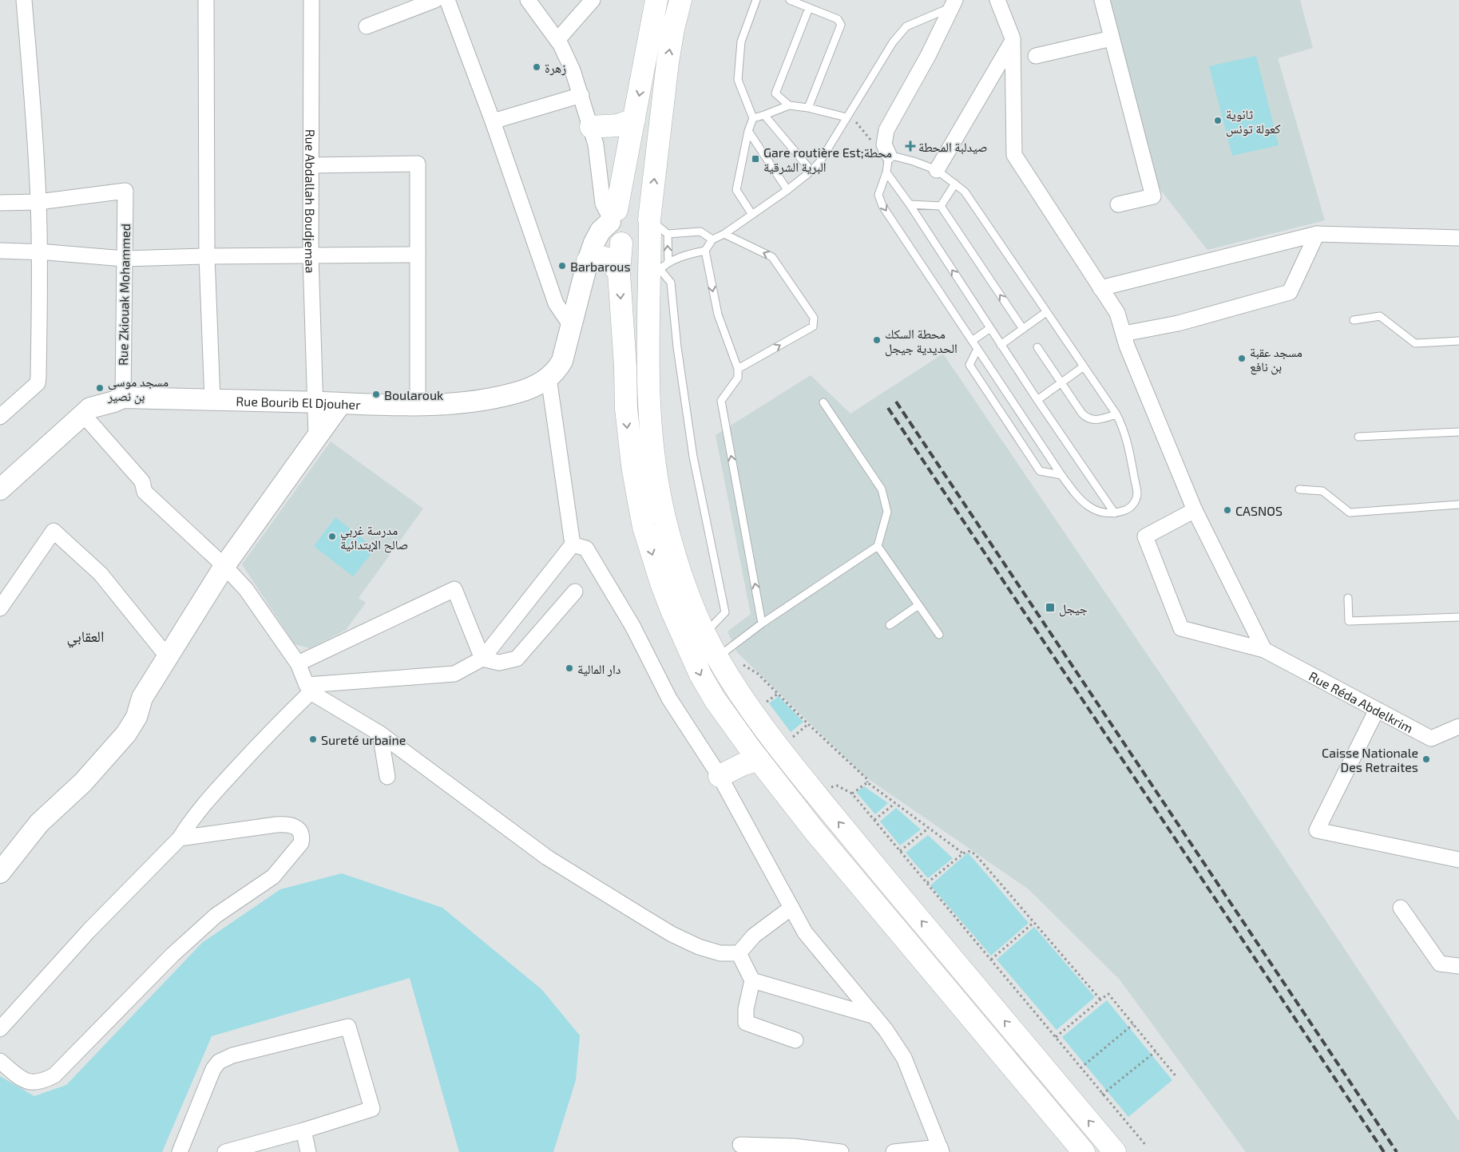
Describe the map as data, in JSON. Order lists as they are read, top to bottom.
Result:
{
  "streets": {
    "main road": ["Rue Bourib El Djouher"],
    "street": ["Rue Abdallah Boudjemaa", "Rue Zkiouak Mohammed", "Rue Réda Abdelkrim"]
  },
  "crossings": [
    ["Rue Abdallah Boudjemaa", "Rue Bourib El Djouher"],
    ["Rue Zkiouak Mohammed", "Rue Bourib El Djouher"]
  ],
  "districts": ["العقابي"],
  "places": {
    "other": [
      "زهرة",
      "ثانوية كعولة تونس",
      "Barbarous",
      "محطة السكك الحديدية جيجل",
      "مسجد عقبة بن نافع",
      "مسجد موسى بن نصير",
      "Boularouk",
      "CASNOS",
      "مدرسة غربي صالح الإبتدائية",
      "دار المالية",
      "Sureté urbaine",
      "Caisse Nationale Des Retraites"
    ],
    "health": ["صيدلبة المحطة"],
    "transit": ["Gare routière Est;محطة البرية الشرقية", "جيجل"]
  }
}
